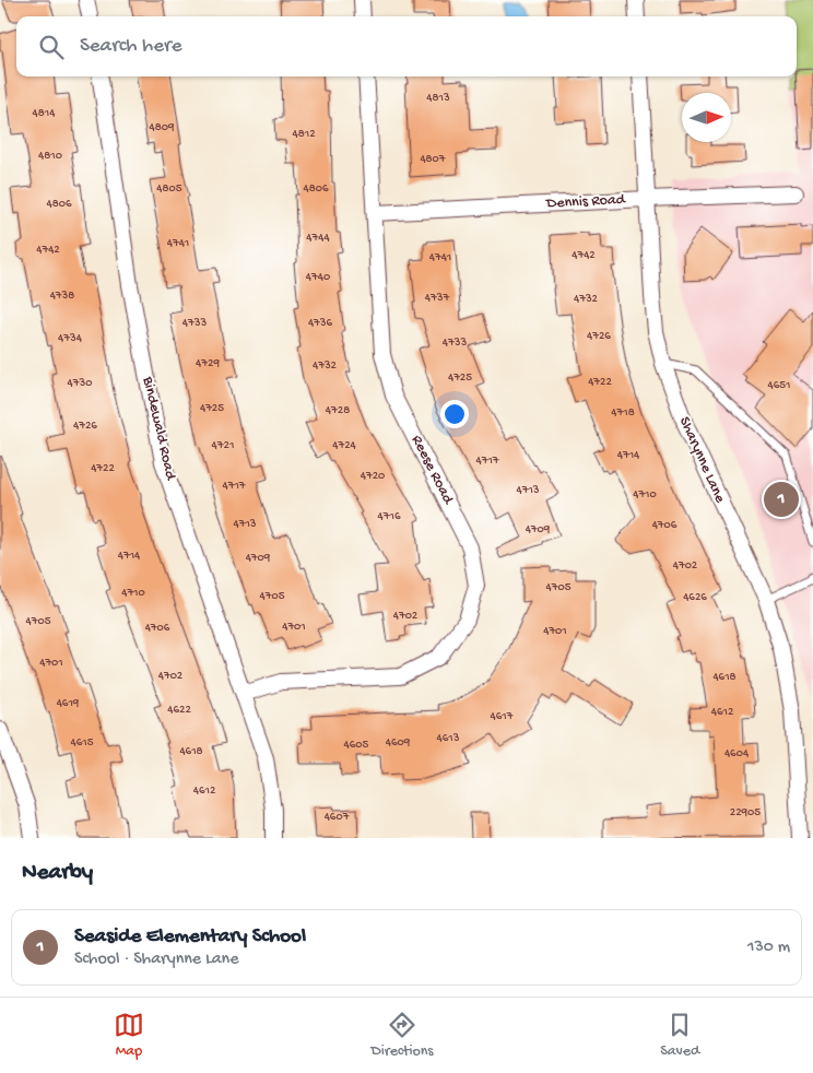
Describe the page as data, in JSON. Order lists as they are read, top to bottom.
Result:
{
  "streets": {
    "street": [
      "Dennis Road",
      "Bindewald Road",
      "Sharynne Lane",
      "Reese Road"
    ]
  },
  "crossings": [
    ["Dennis Road", "Sharynne Lane"],
    ["Dennis Road", "Reese Road"],
    ["Bindewald Road", "Reese Road"]
  ],
  "house_numbers": [
    "4813",
    "4814",
    "4809",
    "4812",
    "4810",
    "4807",
    "4805",
    "4806",
    "4806",
    "4744",
    "4741",
    "4742",
    "4742",
    "4741",
    "4740",
    "4738",
    "4737",
    "4732",
    "4733",
    "4736",
    "4726",
    "4734",
    "4733",
    "4729",
    "4732",
    "4725",
    "4722",
    "4730",
    "4651",
    "4725",
    "4728",
    "4718",
    "4726",
    "4721",
    "4724",
    "4714",
    "4717",
    "4722",
    "4720",
    "4717",
    "4713",
    "4710",
    "4716",
    "4713",
    "4706",
    "4709",
    "4714",
    "4709",
    "4702",
    "4705",
    "4710",
    "4705",
    "4626",
    "4702",
    "4705",
    "4701",
    "4706",
    "4701",
    "4701",
    "4702",
    "4618",
    "4619",
    "4622",
    "4612",
    "4617",
    "4613",
    "4615",
    "4609",
    "4605",
    "4618",
    "4604",
    "4612",
    "22905",
    "4607"
  ],
  "north": "right",
  "page": {
    "search": "Search here",
    "pins": "1",
    "heading": "Nearby",
    "list": [
      {
        "mark": "1",
        "name": "Seaside Elementary School",
        "note": "School · Sharynne Lane",
        "value": "130 m"
      }
    ],
    "nav": ["Map", "Directions", "Saved"]
  }
}
